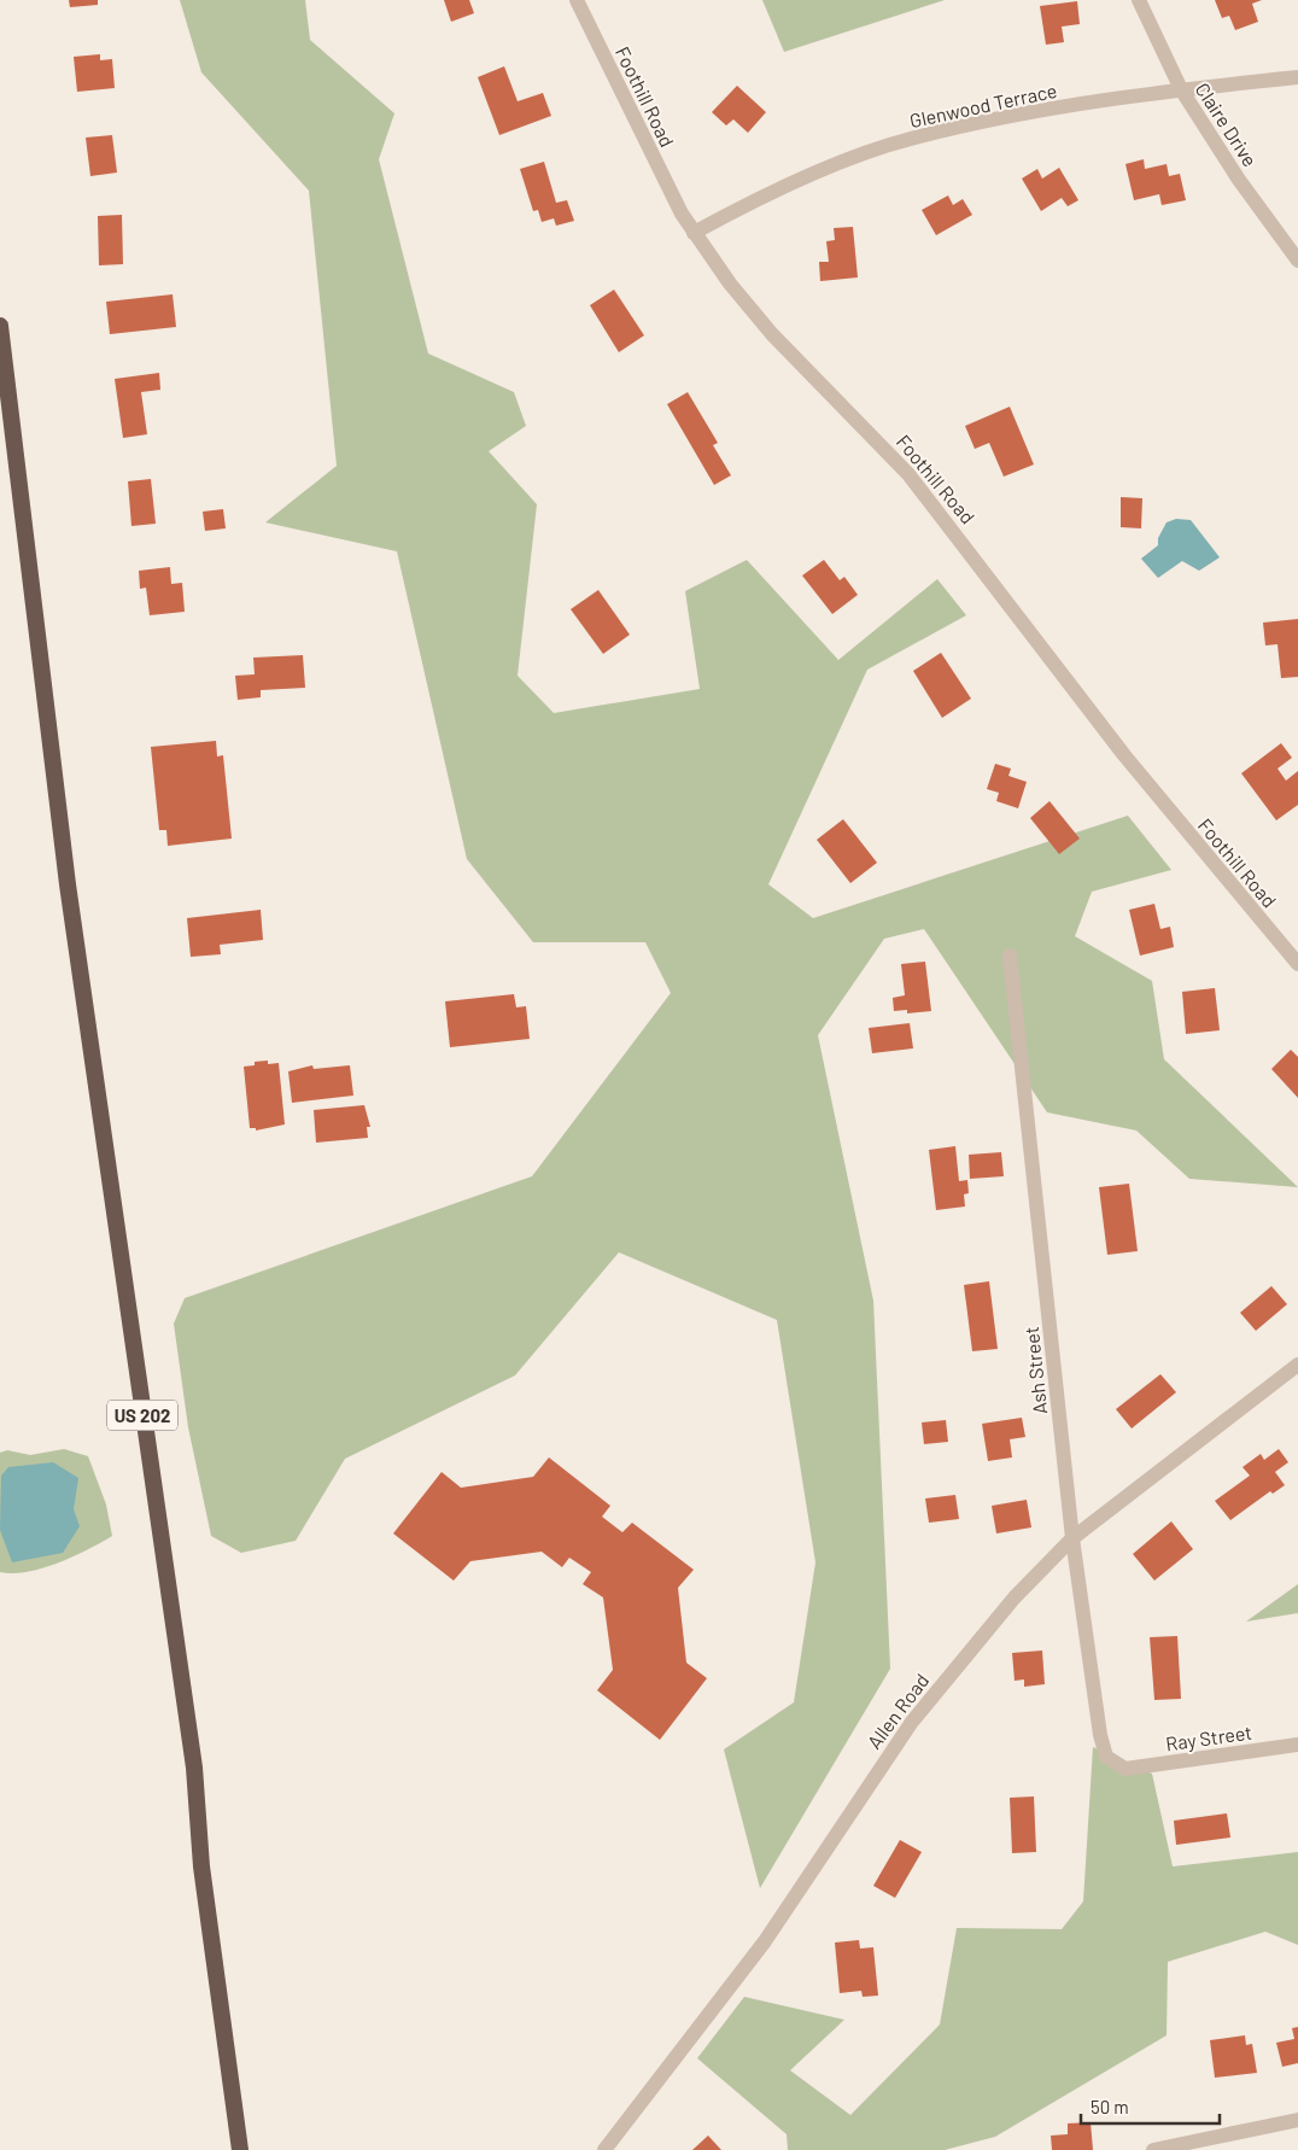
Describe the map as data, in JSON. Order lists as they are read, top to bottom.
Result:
{
  "streets": {
    "highway": ["US 202"],
    "street": [
      "Foothill Road",
      "Glenwood Terrace",
      "Claire Drive",
      "Ash Street",
      "Allen Road",
      "Ray Street"
    ]
  },
  "crossings": [
    ["Foothill Road", "Glenwood Terrace"],
    ["Glenwood Terrace", "Claire Drive"],
    ["Ash Street", "Allen Road"],
    ["Ash Street", "Ray Street"]
  ],
  "scale_bar": "50 m"
}
